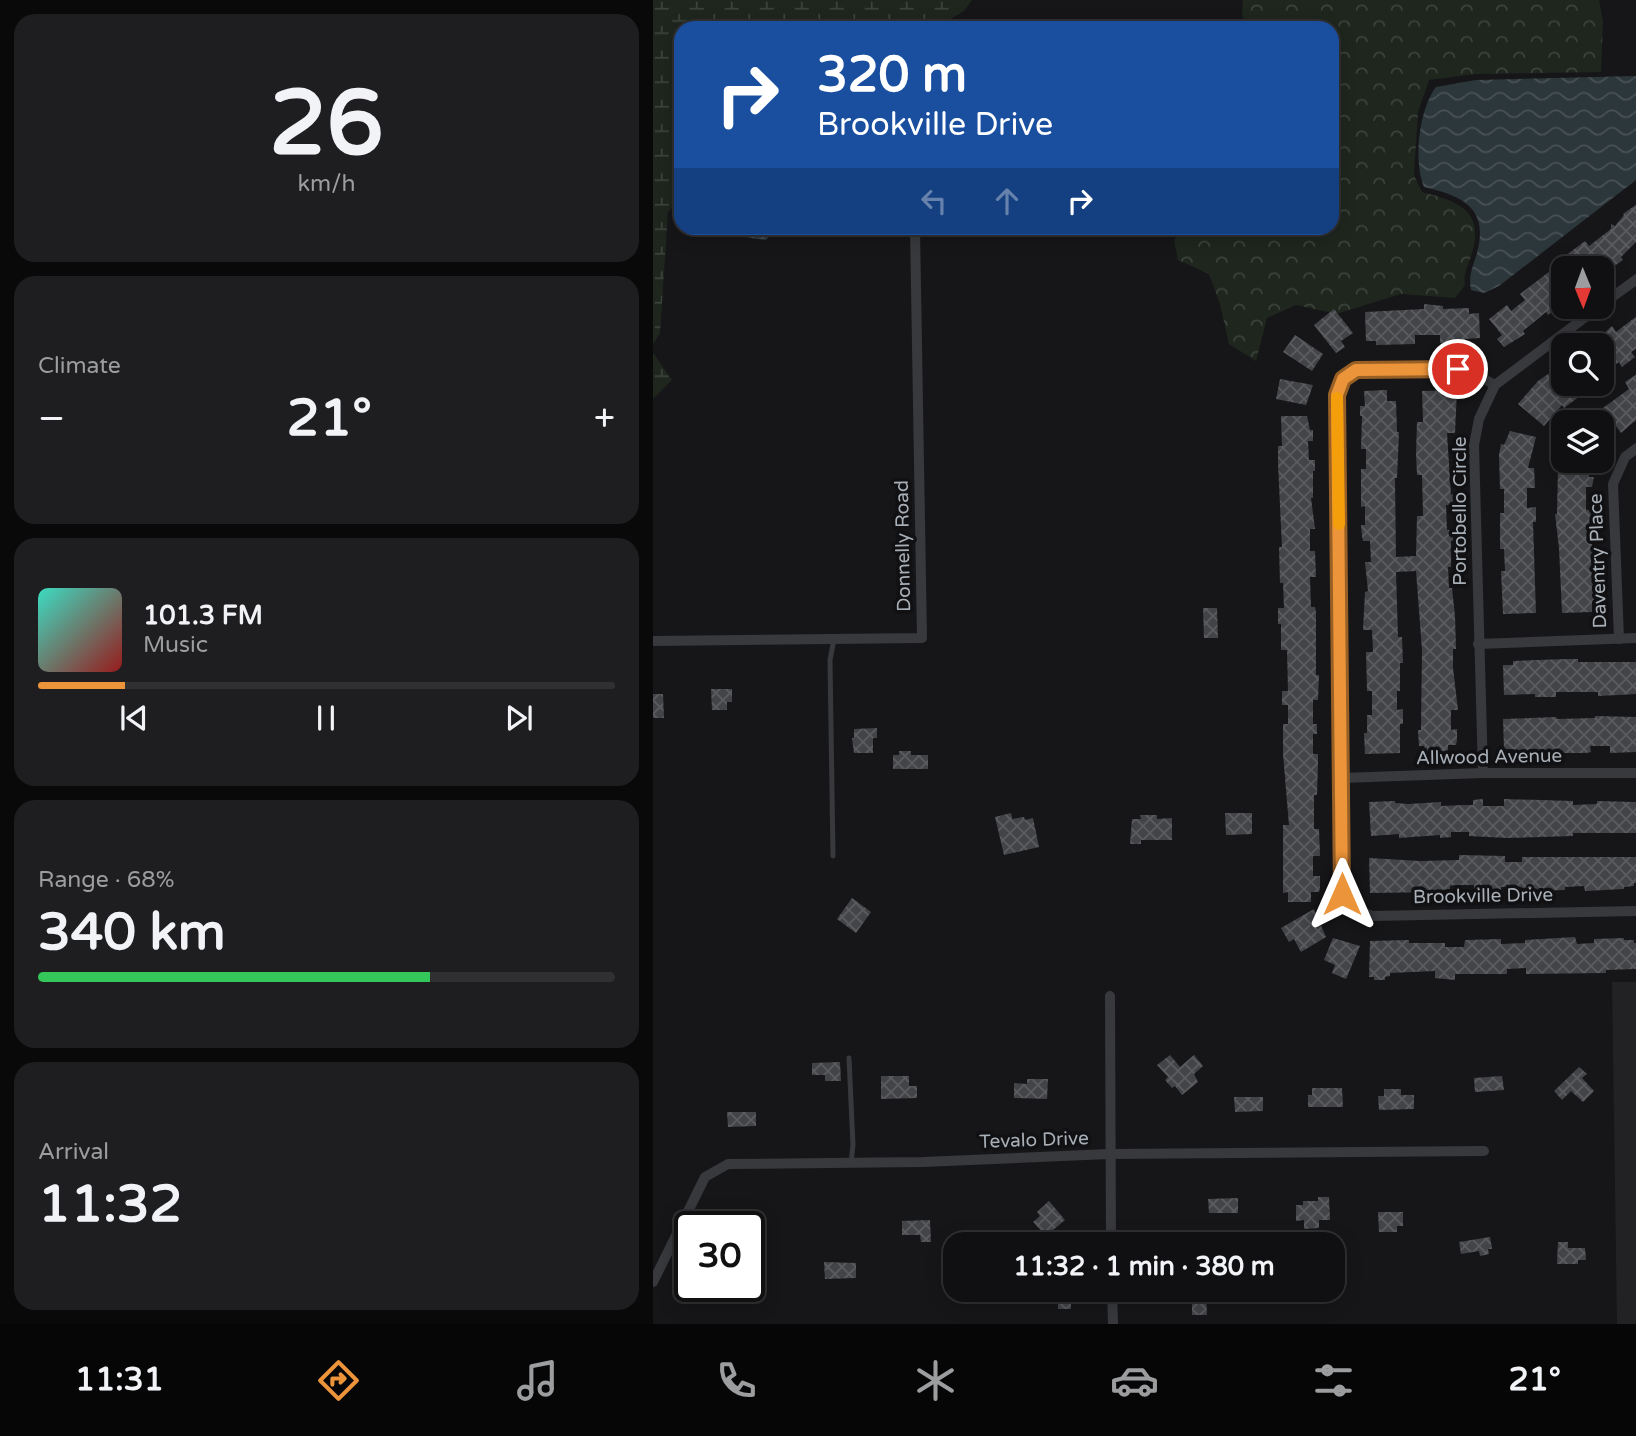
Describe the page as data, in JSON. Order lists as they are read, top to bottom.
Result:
{
  "streets": {
    "street": [
      "Portobello Circle",
      "Donnelly Road",
      "Daventry Place",
      "Allwood Avenue",
      "Brookville Drive",
      "Tevalo Drive"
    ]
  },
  "crossings": [
    ["Portobello Circle", "Allwood Avenue"],
    ["Portobello Circle", "Brookville Drive"],
    ["Allwood Avenue", "Brookville Drive"]
  ],
  "north": "bottom",
  "page": {
    "tile": [
      ["26", "km/h"],
      "Climate",
      ["Range · 68%", "340 km"],
      ["Arrival", "11:32"]
    ],
    "turn": ["320 m", "Brookville Drive"],
    "heat": ["−", "21°", "+"],
    "song": ["101.3 FM", "Music"],
    "limit": "30",
    "trip": "11:32 · 1 min · 380 m",
    "tabs": ["11:31", "21°"]
  }
}
